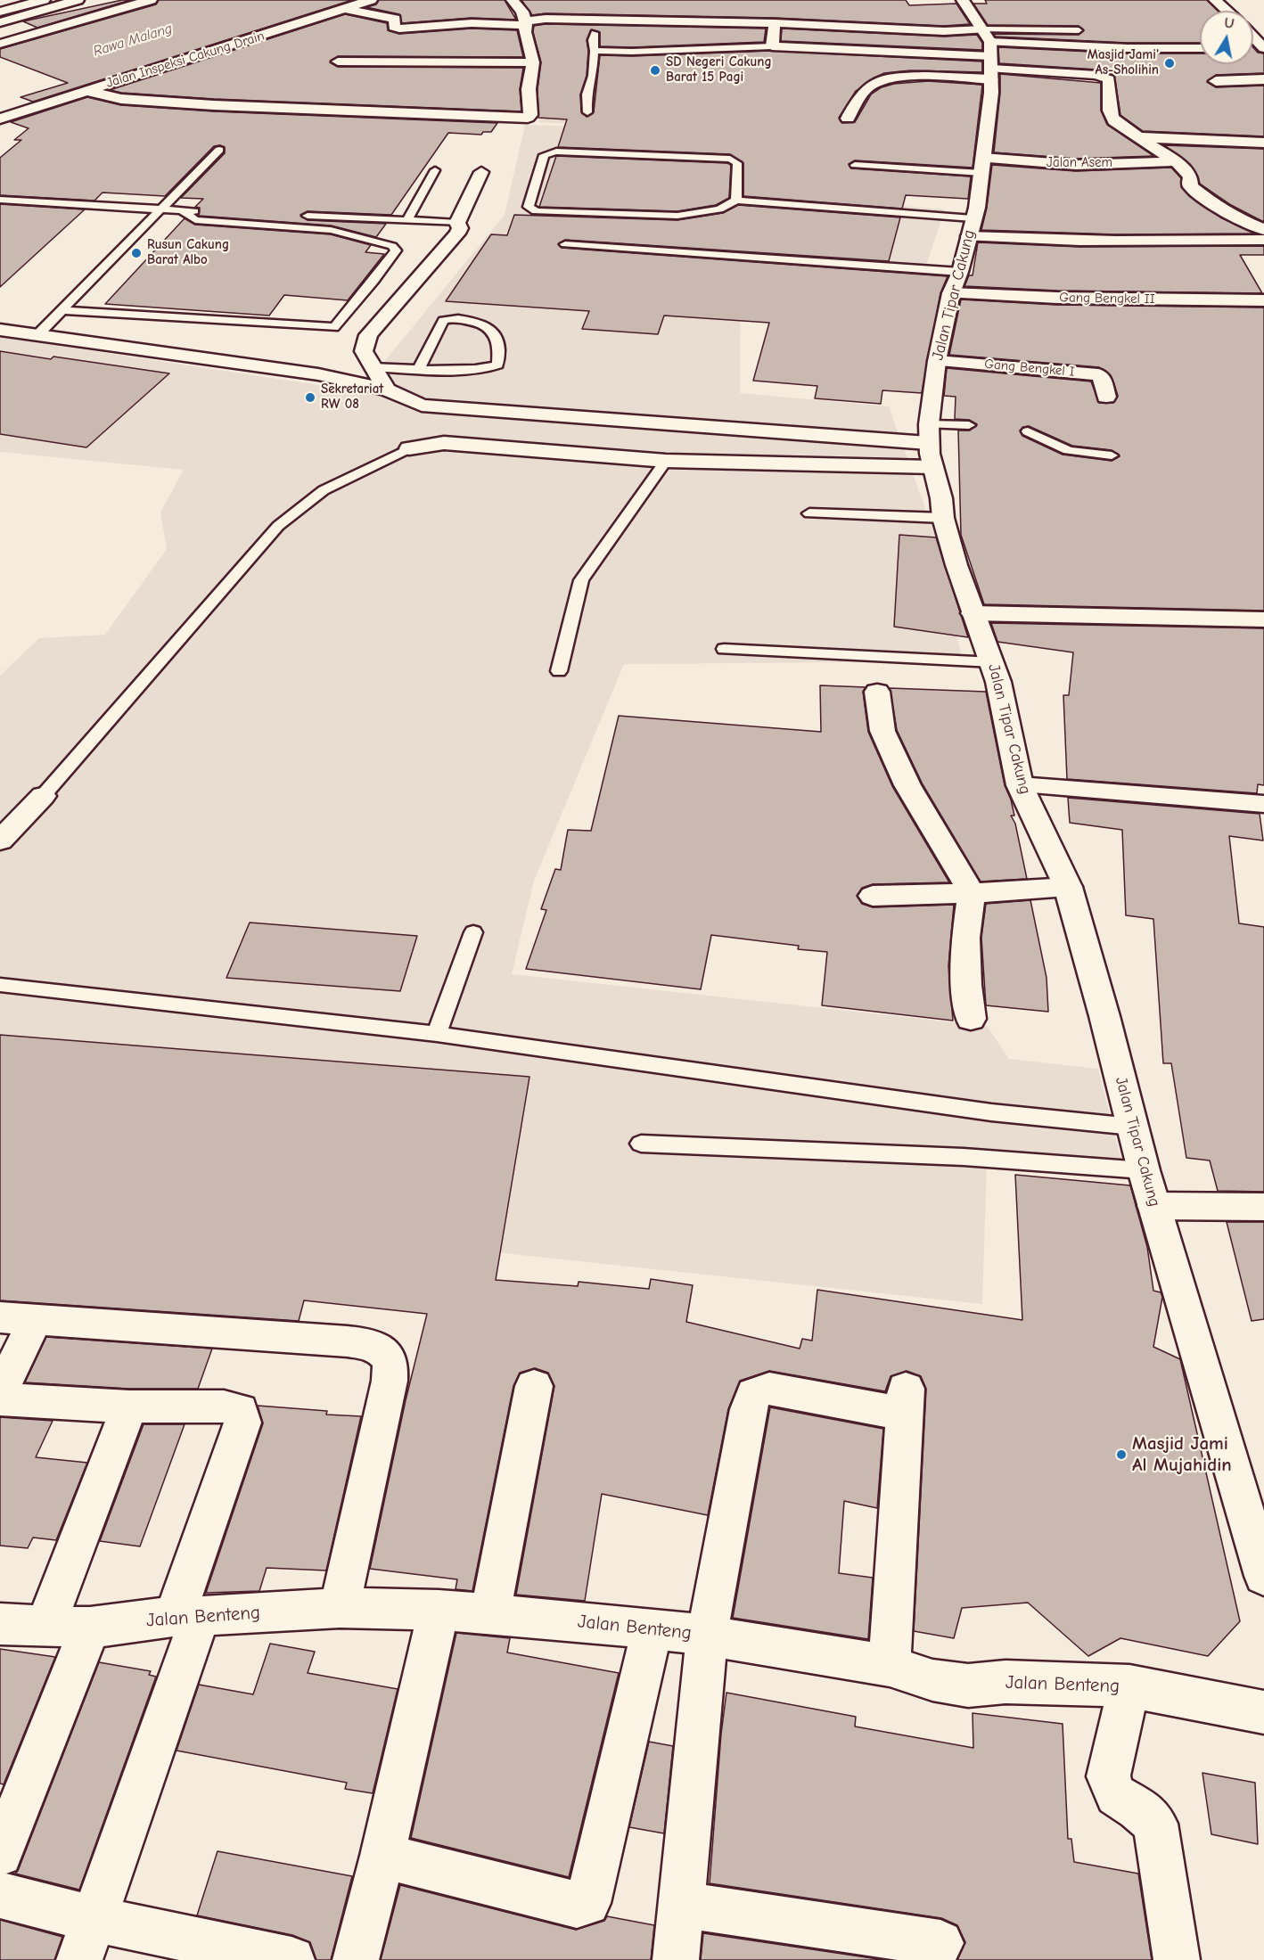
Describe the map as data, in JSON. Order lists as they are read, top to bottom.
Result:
{
  "streets": {
    "street": [
      "Jalan Inspeksi Cakung Drain",
      "Jalan Asem",
      "Jalan Tipar Cakung",
      "Gang Bengkel II",
      "Gang Bengkel I",
      "Jalan Benteng"
    ]
  },
  "crossings": [
    ["Jalan Asem", "Jalan Tipar Cakung"],
    ["Jalan Tipar Cakung", "Gang Bengkel II"],
    ["Jalan Tipar Cakung", "Gang Bengkel I"]
  ],
  "water": ["Rawa Malang"],
  "places": [
    "Masjid Jami' As-Sholihin",
    "SD Negeri Cakung Barat 15 Pagi",
    "Rusun Cakung Barat Albo",
    "Sekretariat RW 08",
    "Masjid Jami Al Mujahidin"
  ],
  "north": "top"
}
